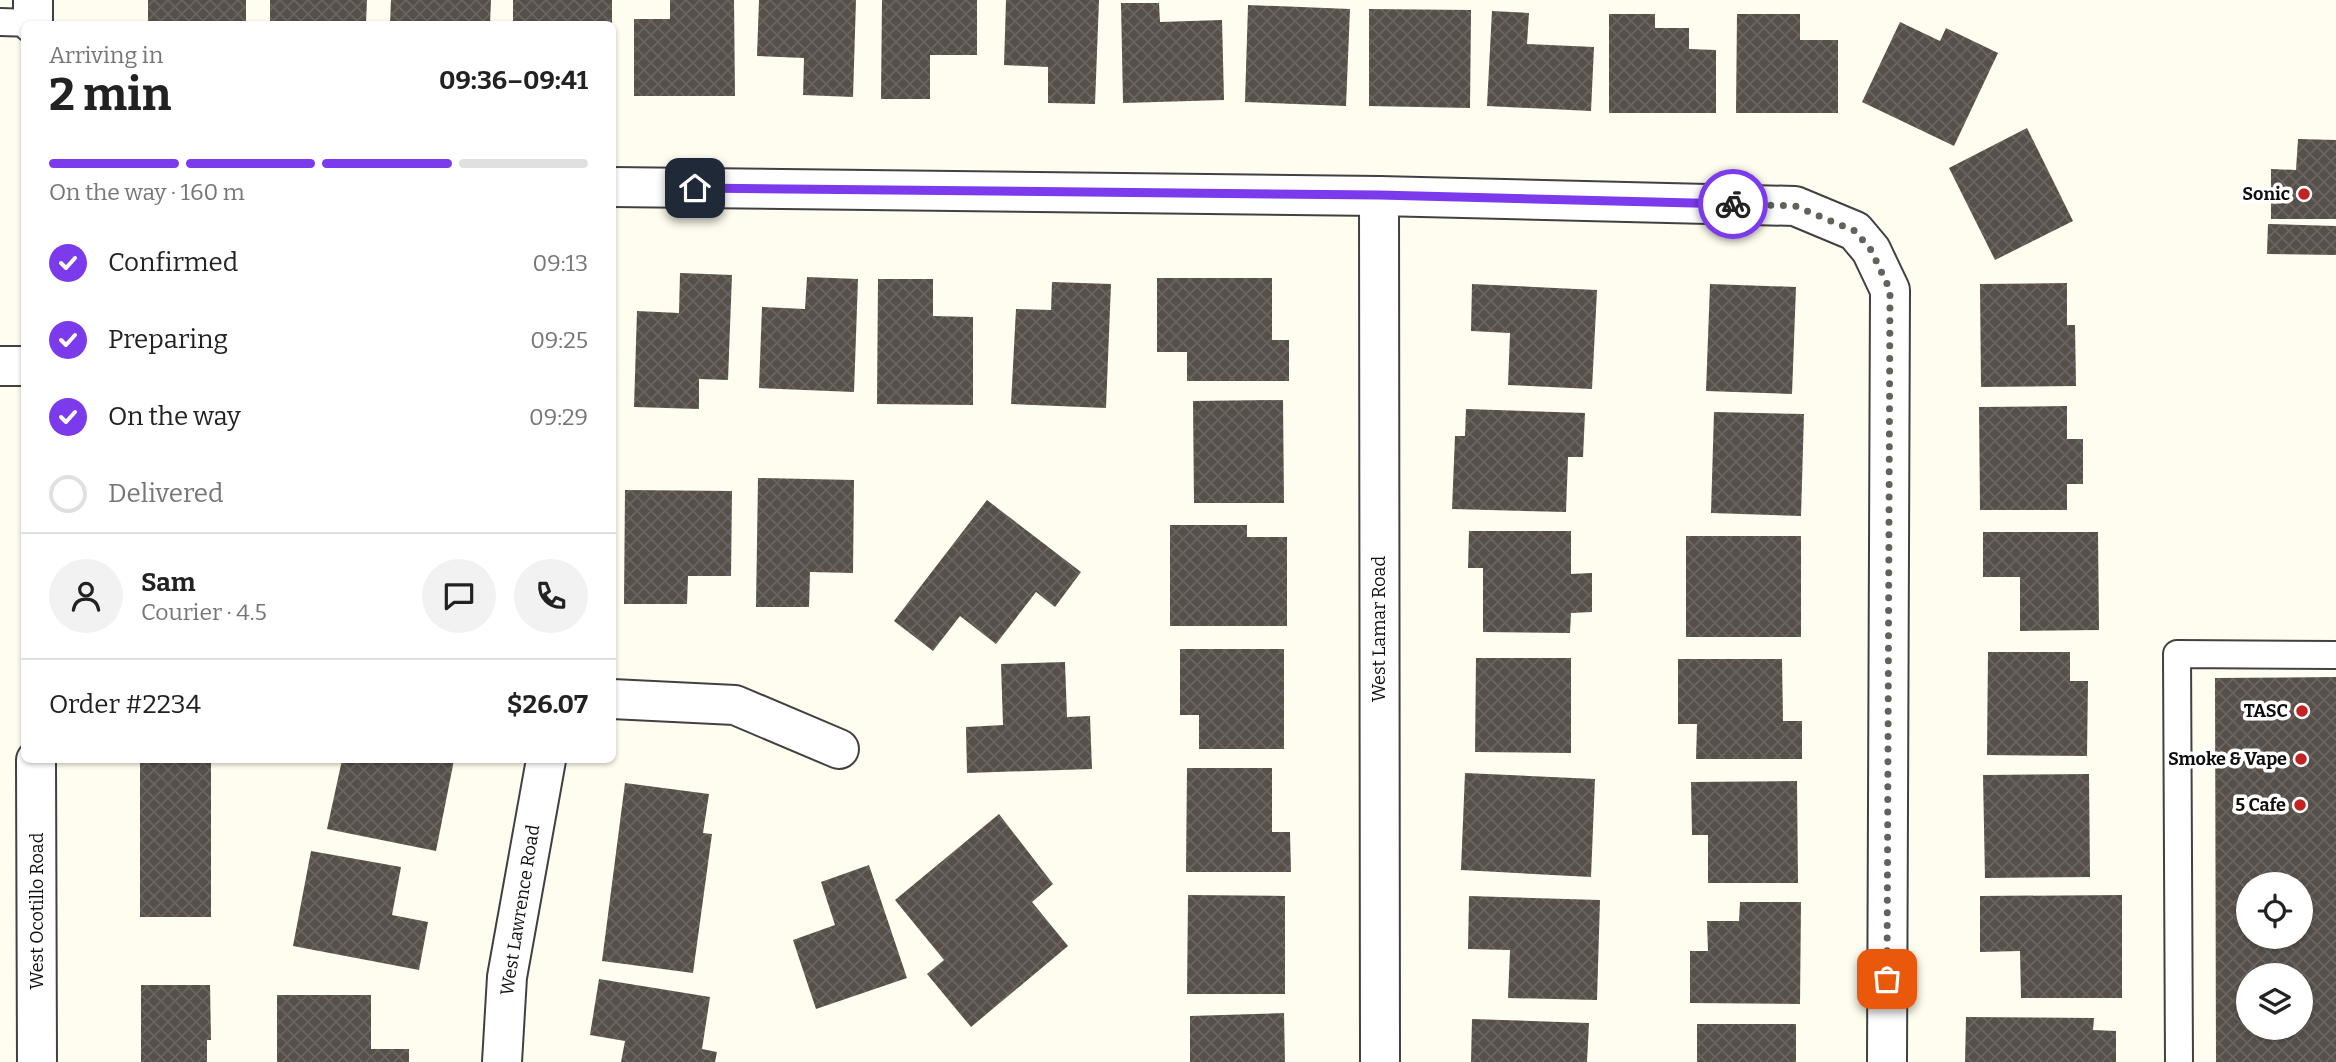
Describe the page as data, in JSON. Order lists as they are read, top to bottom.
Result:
{
  "streets": {
    "street": ["West Lamar Road", "West Lawrence Road", "West Ocotillo Road"]
  },
  "places": [
    "Sonic",
    "TASC",
    "Smoke & Vape",
    "5 Cafe"
  ],
  "page": {
    "heading": ["2 min", "Arriving in", "09:36–09:41"],
    "panel": [
      "Sam",
      "Courier · 4.5",
      "Order #2234",
      "$26.07"
    ],
    "bar": "On the way · 160 m",
    "list": [
      ["Confirmed", "09:13"],
      ["Preparing", "09:25"],
      ["On the way", "09:29"],
      "Delivered"
    ]
  }
}
